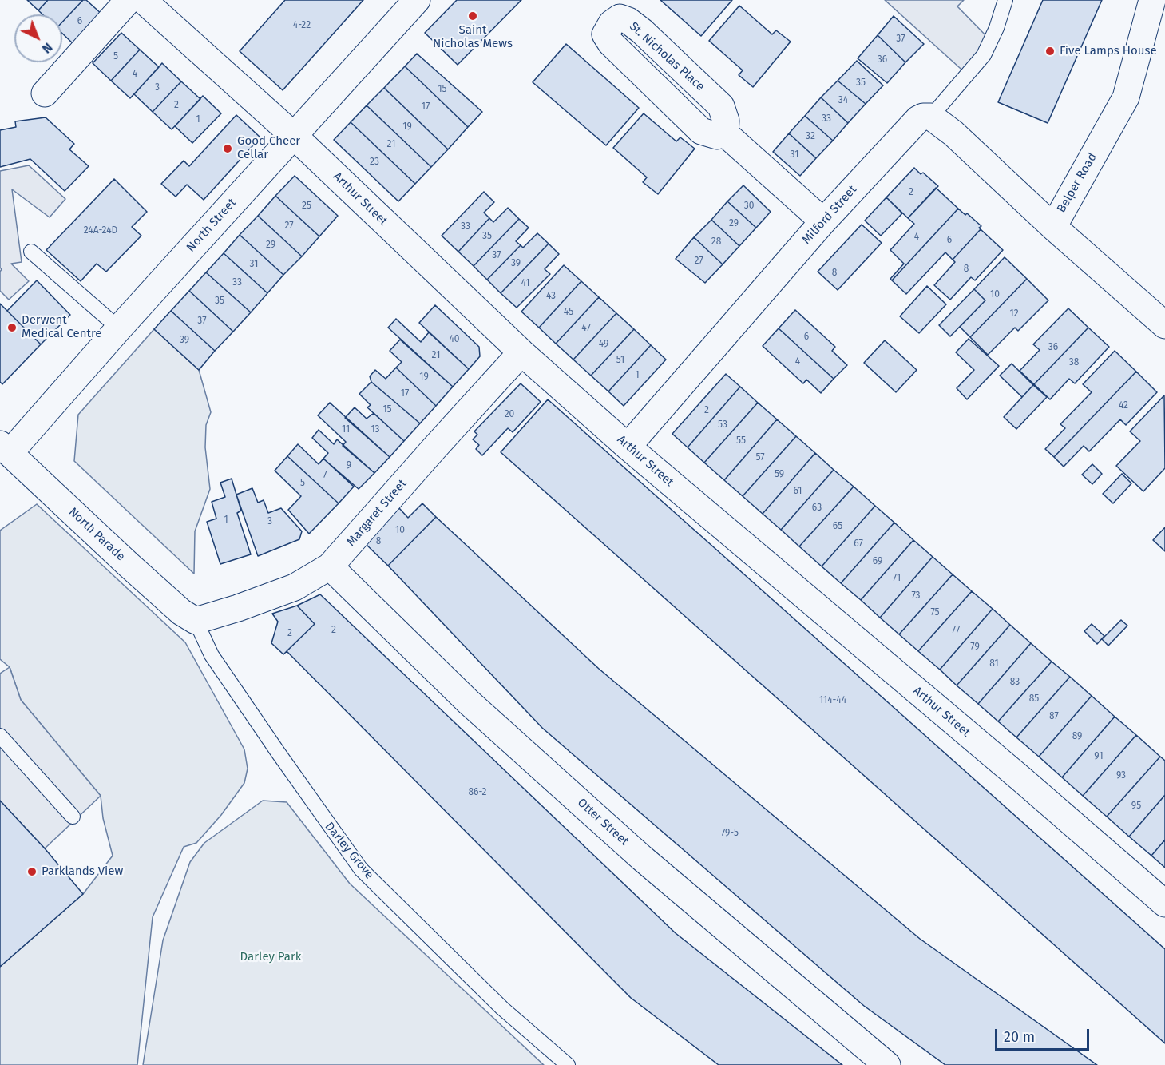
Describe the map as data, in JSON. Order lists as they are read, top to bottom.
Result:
{
  "streets": {
    "street": [
      "St. Nicholas Place",
      "Belper Road",
      "Arthur Street",
      "Milford Street",
      "North Street",
      "Margaret Street",
      "North Parade",
      "Otter Street"
    ],
    "lane": ["Darley Grove"]
  },
  "crossings": [
    ["Arthur Street", "Milford Street"],
    ["Arthur Street", "North Street"],
    ["Arthur Street", "Margaret Street"],
    ["North Street", "North Parade"],
    ["Margaret Street", "North Parade"],
    ["Margaret Street", "Otter Street"],
    ["Margaret Street", "Darley Grove"],
    ["North Parade", "Darley Grove"]
  ],
  "parks": ["Darley Park"],
  "places": [
    "Saint Nicholas Mews",
    "Five Lamps House",
    "Good Cheer Cellar",
    "Derwent Medical Centre",
    "Parklands View"
  ],
  "house_numbers": [
    "6",
    "4-22",
    "37",
    "5",
    "36",
    "4",
    "35",
    "3",
    "15",
    "34",
    "2",
    "17",
    "33",
    "1",
    "19",
    "32",
    "21",
    "31",
    "23",
    "2",
    "25",
    "30",
    "29",
    "27",
    "33",
    "24A-24D",
    "35",
    "4",
    "6",
    "28",
    "29",
    "37",
    "27",
    "39",
    "31",
    "8",
    "8",
    "33",
    "41",
    "10",
    "43",
    "35",
    "45",
    "12",
    "37",
    "47",
    "6",
    "40",
    "39",
    "49",
    "36",
    "21",
    "51",
    "4",
    "38",
    "1",
    "19",
    "17",
    "42",
    "15",
    "2",
    "20",
    "53",
    "11",
    "13",
    "55",
    "57",
    "9",
    "59",
    "7",
    "5",
    "61",
    "63",
    "1",
    "3",
    "65",
    "10",
    "8",
    "67",
    "69",
    "71",
    "73",
    "75",
    "2",
    "77",
    "2",
    "79",
    "81",
    "83",
    "85",
    "114-44",
    "87",
    "89",
    "91",
    "93",
    "86-2",
    "95",
    "79-5"
  ],
  "scale_bar": "20 m",
  "north": "bottom right"
}
